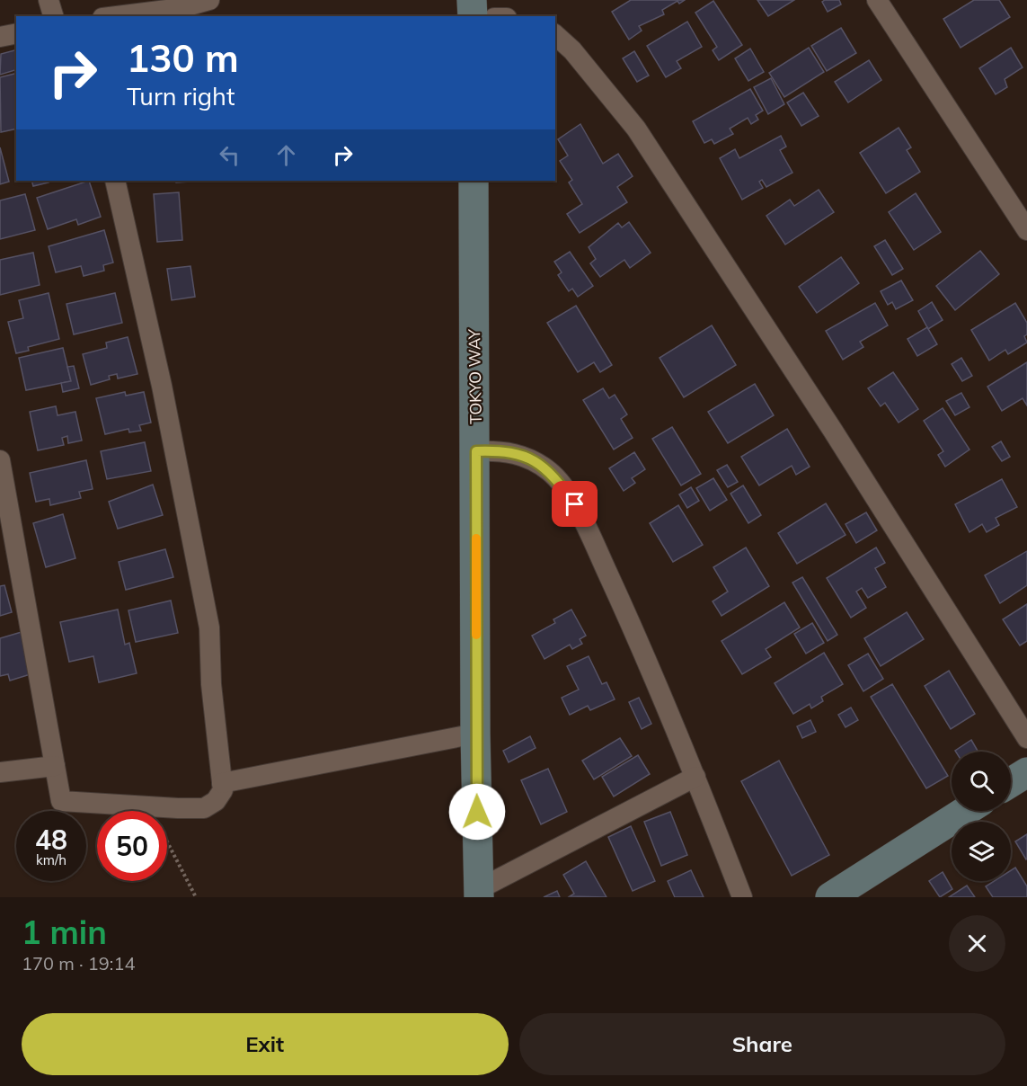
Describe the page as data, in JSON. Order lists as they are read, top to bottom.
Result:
{
  "streets": {
    "main road": ["TOKYO WAY"]
  },
  "page": {
    "turn": ["130 m", "Turn right"],
    "speed": "48 km/h",
    "limit": "50",
    "heading": ["1 min", "170 m · 19:14"],
    "buttons": ["Exit", "Share"]
  }
}
